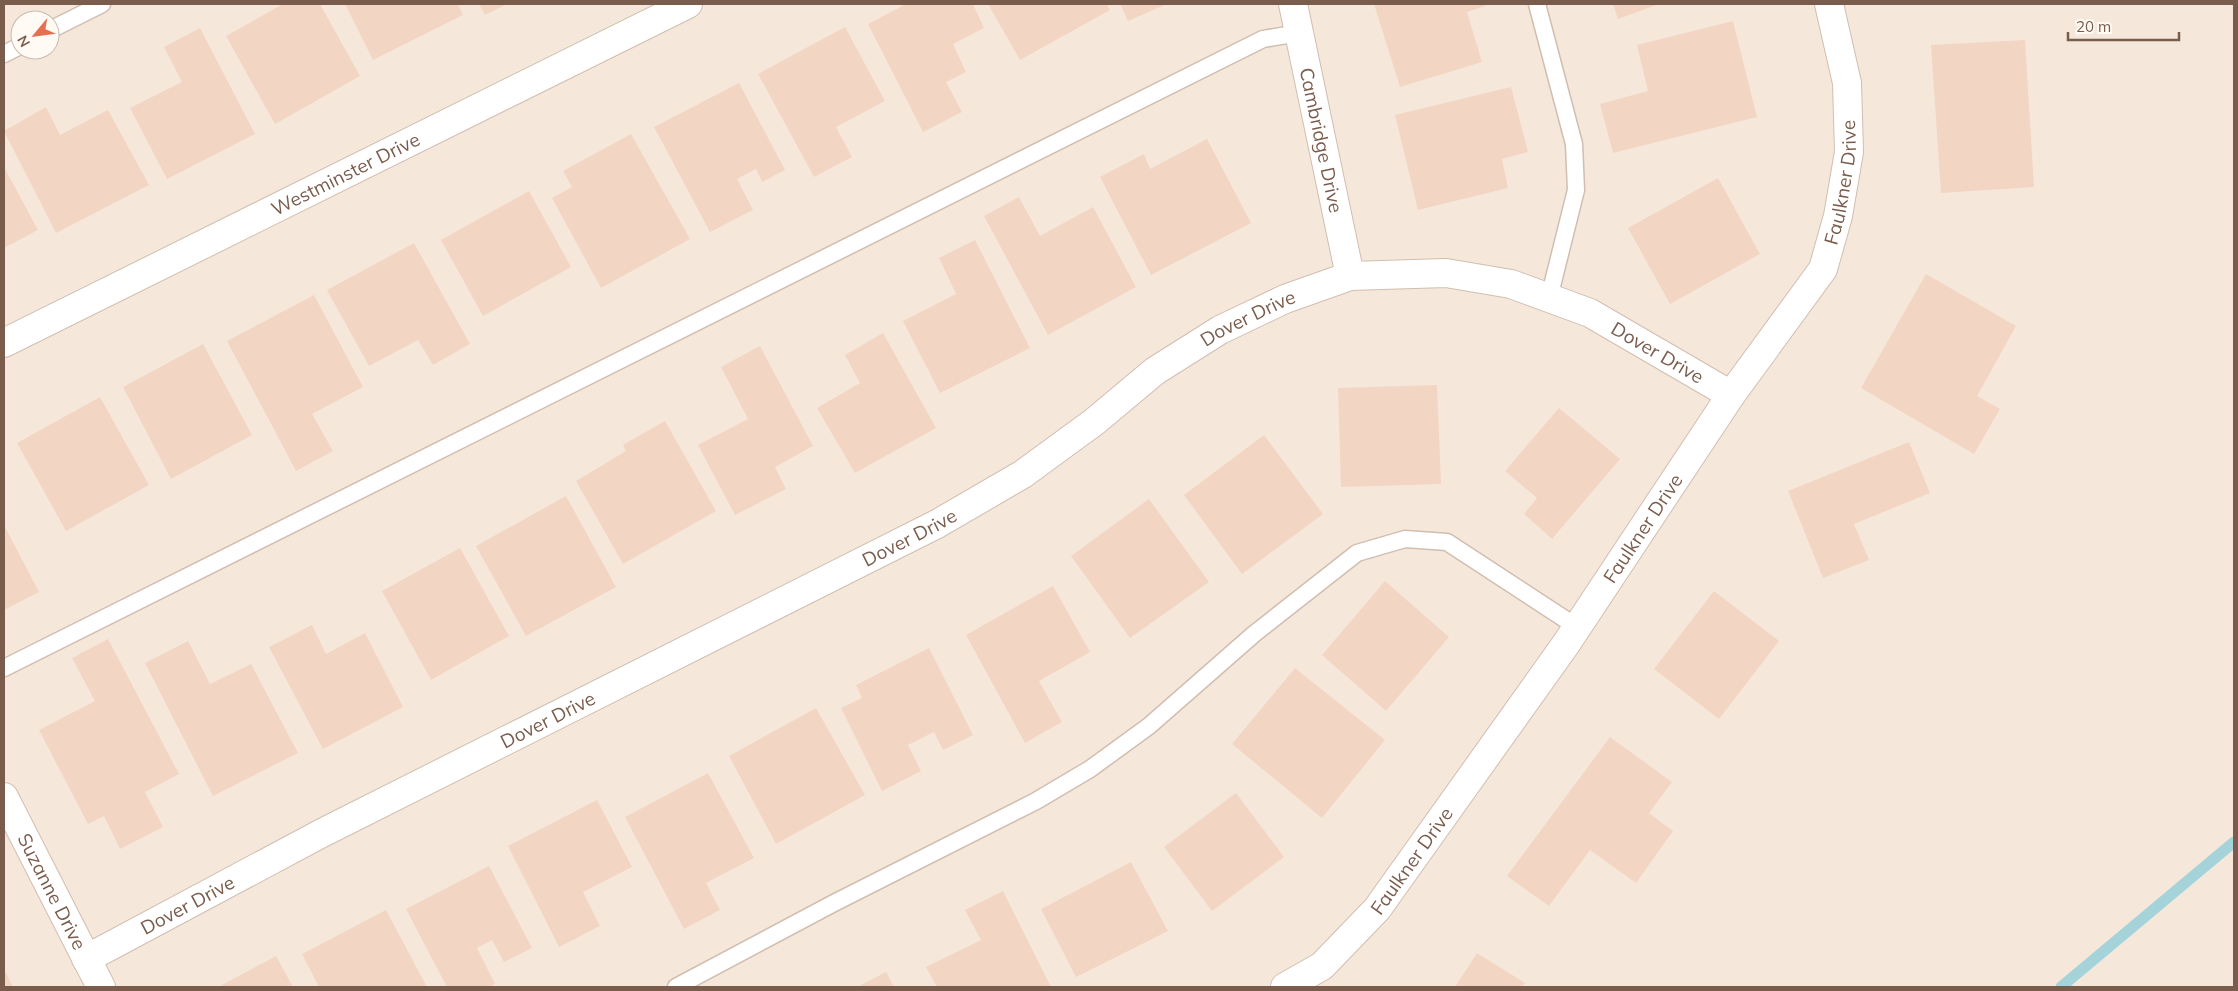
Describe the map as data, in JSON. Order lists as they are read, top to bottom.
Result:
{
  "streets": {
    "street": [
      "Cambridge Drive",
      "Westminster Drive",
      "Faulkner Drive",
      "Dover Drive",
      "Suzanne Drive"
    ]
  },
  "crossings": [
    ["Cambridge Drive", "Dover Drive"],
    ["Faulkner Drive", "Dover Drive"],
    ["Dover Drive", "Suzanne Drive"]
  ],
  "scale_bar": "20 m",
  "north": "bottom left"
}
